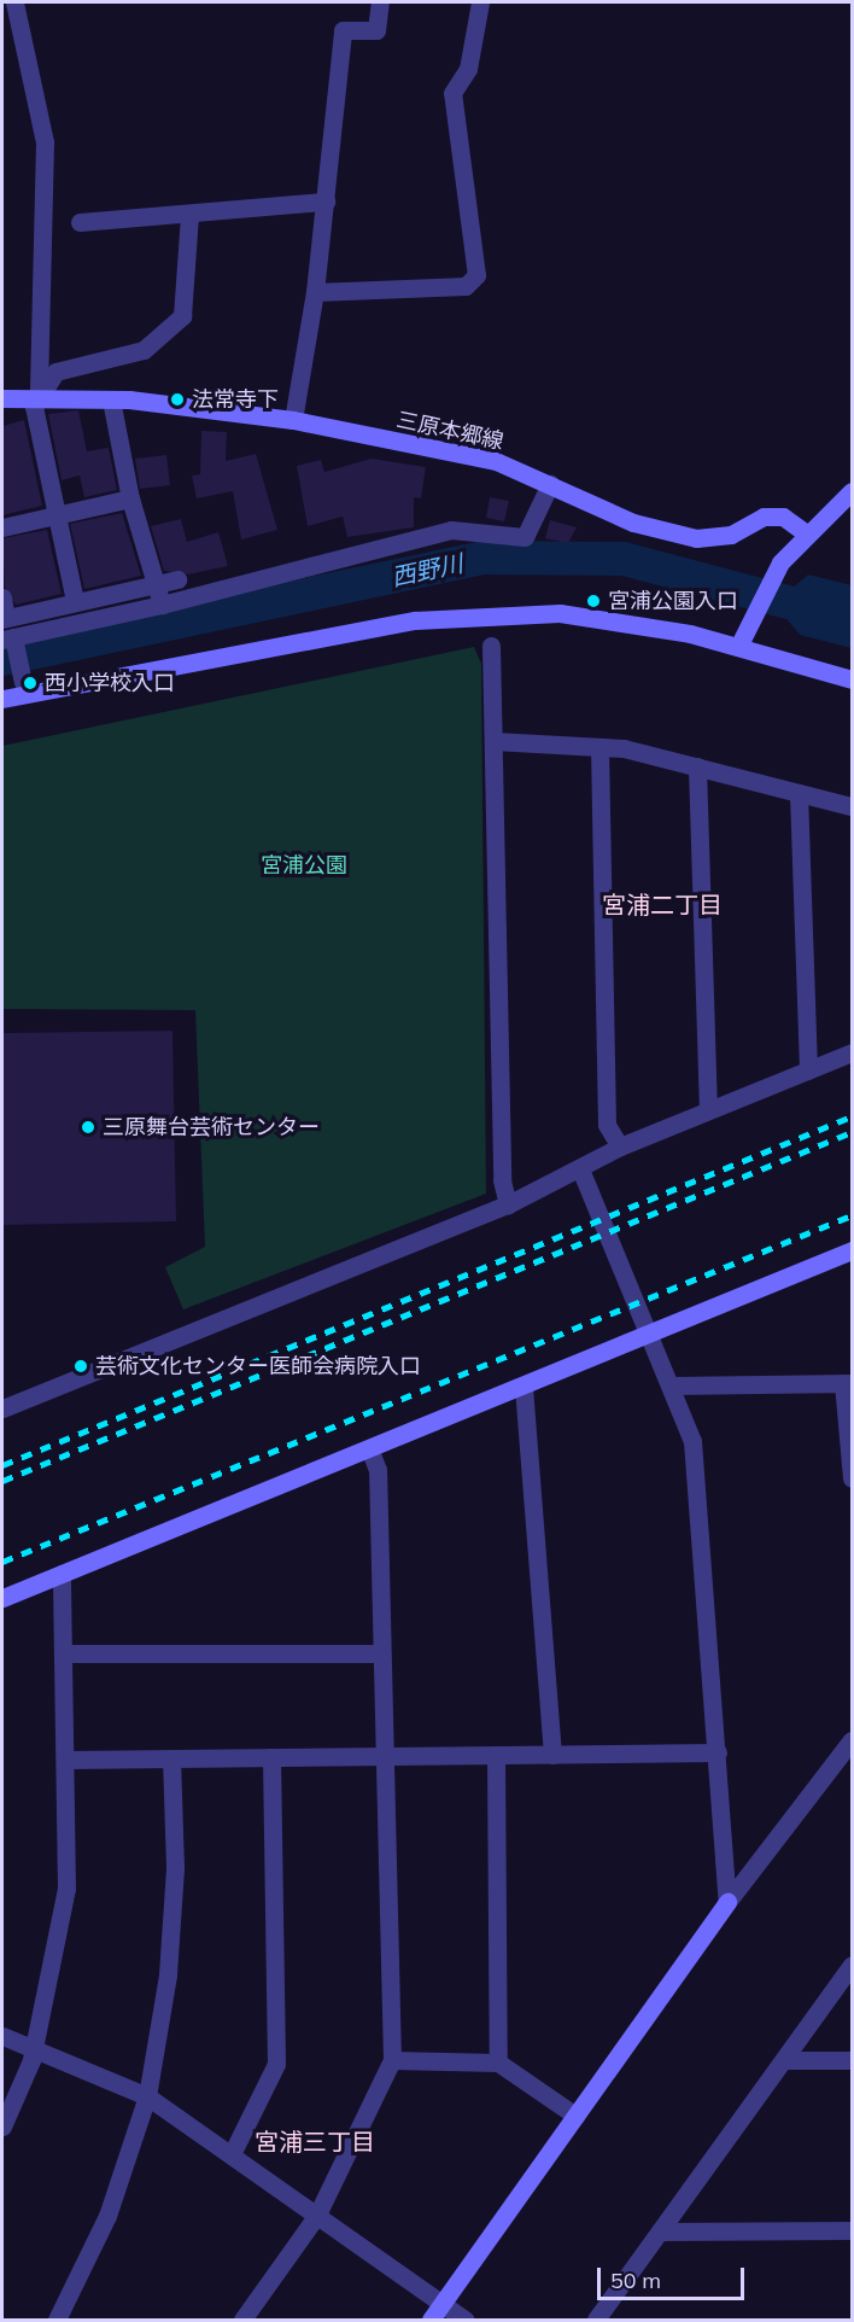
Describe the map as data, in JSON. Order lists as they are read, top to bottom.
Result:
{
  "streets": {
    "street": ["三原本郷線"]
  },
  "districts": ["宮浦二丁目", "宮浦三丁目"],
  "water": ["西野川"],
  "parks": ["宮浦公園"],
  "places": [
    "法常寺下",
    "宮浦公園入口",
    "西小学校入口",
    "三原舞台芸術センター",
    "芸術文化センター医師会病院入口"
  ],
  "scale_bar": "50 m"
}
